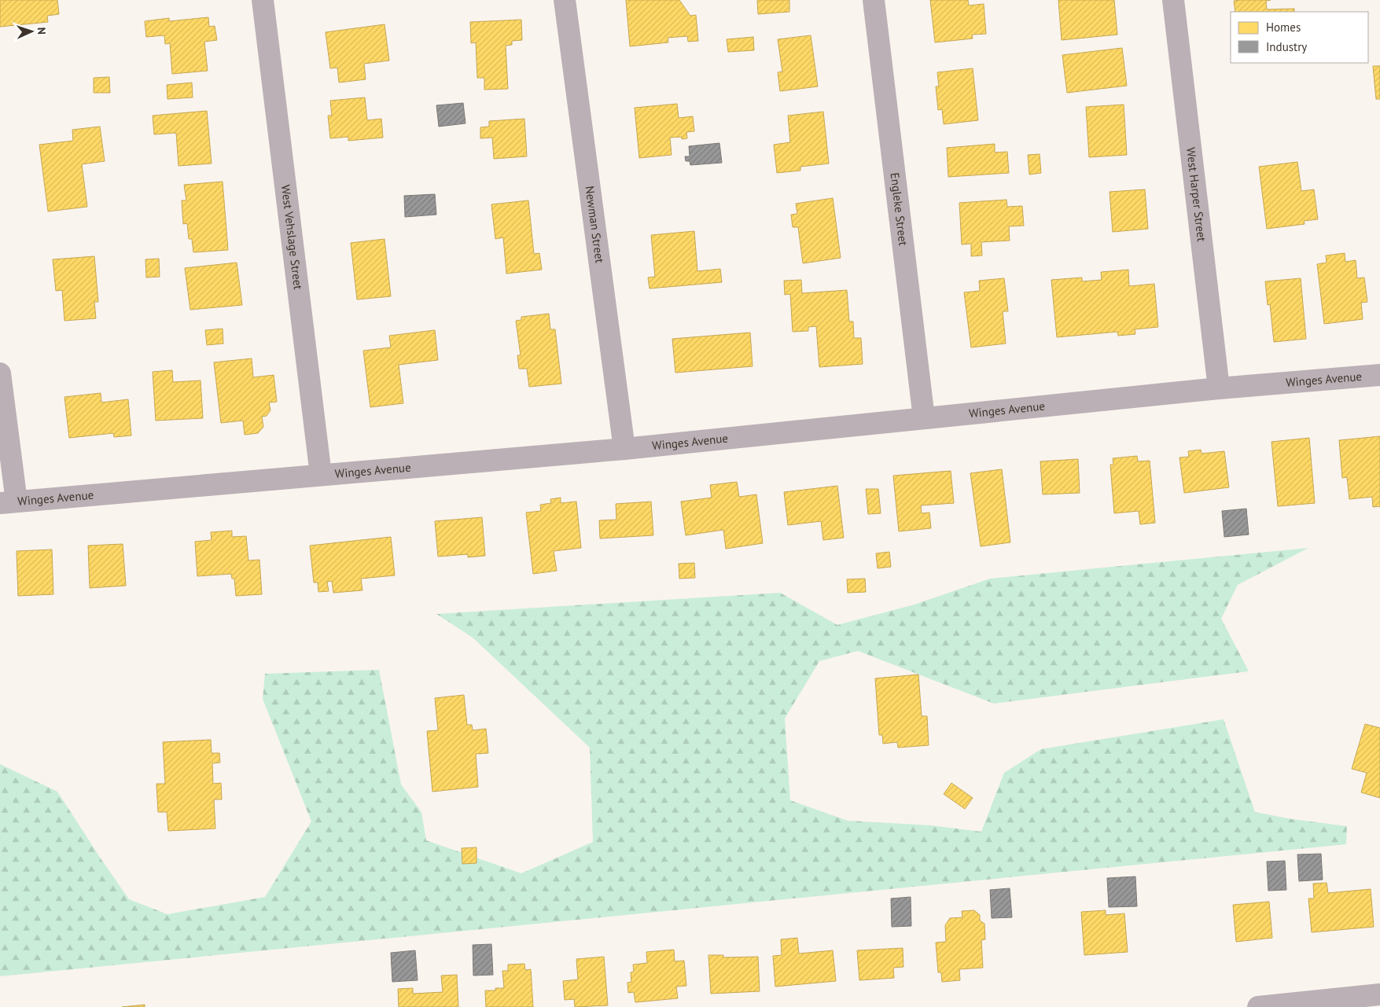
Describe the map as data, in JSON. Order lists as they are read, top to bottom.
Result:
{
  "streets": {
    "street": [
      "West Harper Street",
      "Engleke Street",
      "Newman Street",
      "West Vehslage Street",
      "Winges Avenue"
    ]
  },
  "crossings": [
    ["West Harper Street", "Winges Avenue"],
    ["Engleke Street", "Winges Avenue"],
    ["Newman Street", "Winges Avenue"],
    ["West Vehslage Street", "Winges Avenue"]
  ],
  "legend": ["Homes", "Industry"],
  "north": "right"
}
